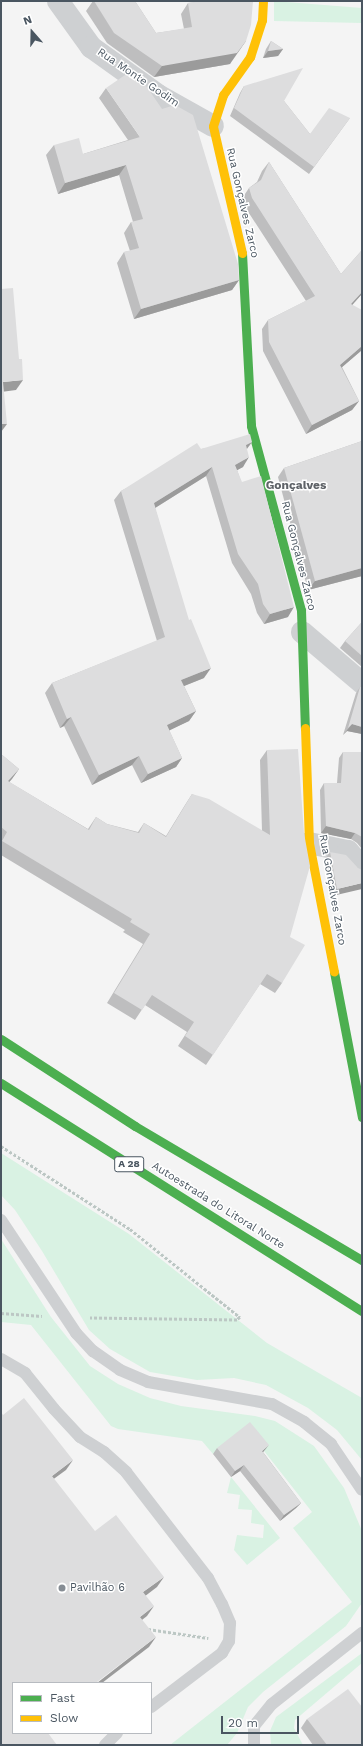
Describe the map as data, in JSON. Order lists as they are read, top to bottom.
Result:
{
  "streets": {
    "main road": ["Rua Gonçalves Zarco", "A 28", "Autoestrada do Litoral Norte"],
    "street": ["Rua Monte Godim"]
  },
  "crossings": [
    ["Rua Monte Godim", "Rua Gonçalves Zarco"]
  ],
  "districts": ["Gonçalves"],
  "places": ["Pavilhão 6"],
  "legend": ["Fast", "Slow"],
  "scale_bar": "20 m",
  "north": "top"
}
